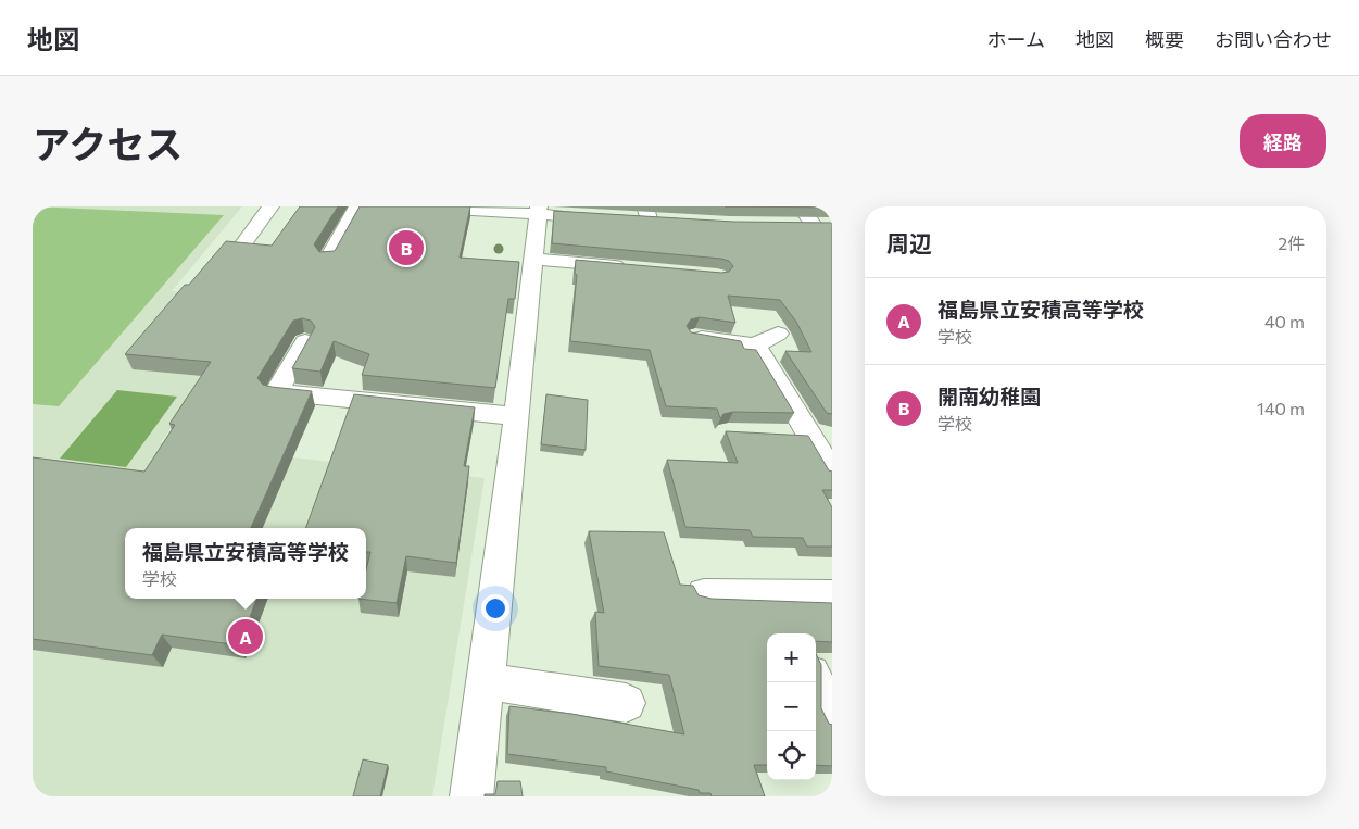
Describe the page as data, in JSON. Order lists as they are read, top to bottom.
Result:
{
  "page": {
    "header": "地図",
    "nav": [
      "ホーム",
      "地図",
      "概要",
      "お問い合わせ"
    ],
    "title": "アクセス",
    "buttons": "経路",
    "heading": ["周辺", "2件"],
    "pins": ["B", "A"],
    "list": [
      {
        "mark": "A",
        "name": "福島県立安積高等学校",
        "note": "学校",
        "value": "40 m"
      },
      {
        "mark": "B",
        "name": "開南幼稚園",
        "note": "学校",
        "value": "140 m"
      }
    ],
    "popup": ["福島県立安積高等学校", "学校"],
    "map_buttons": ["+", "−"]
  }
}
